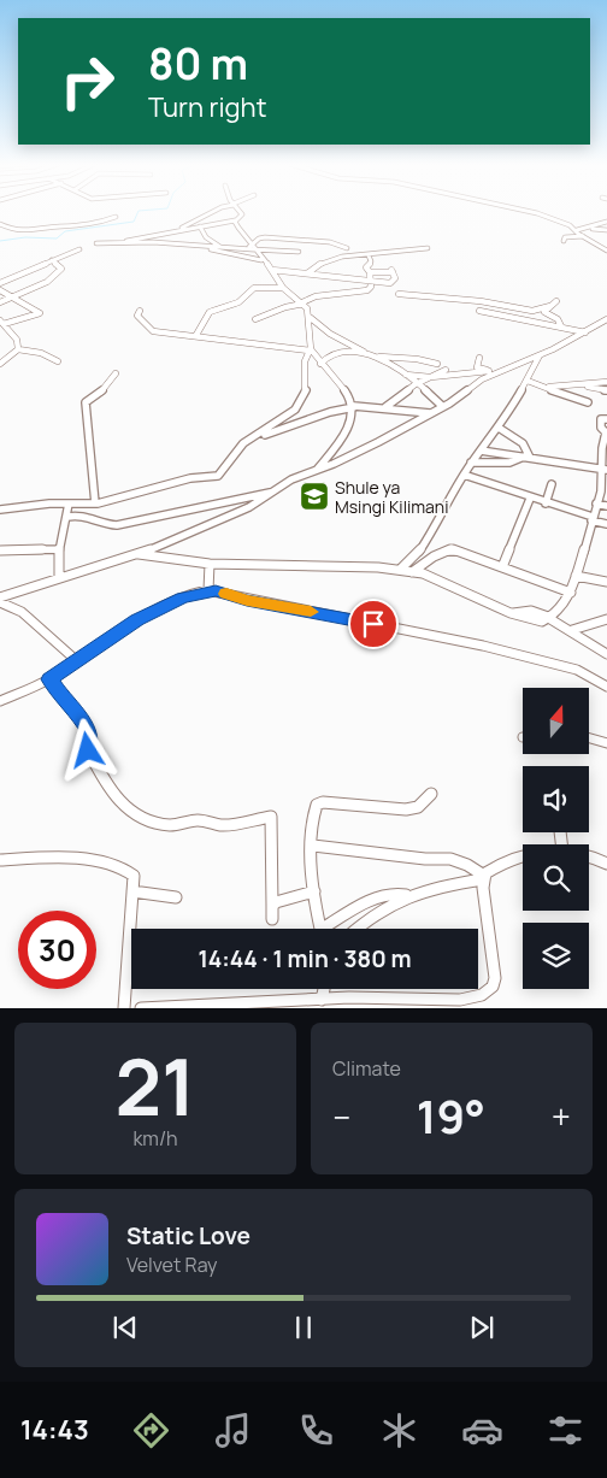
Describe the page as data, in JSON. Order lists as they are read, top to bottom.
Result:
{
  "places": {
    "school or university": ["Shule ya Msingi Kilimani"]
  },
  "north": "top",
  "page": {
    "turn": ["80 m", "Turn right"],
    "limit": "30",
    "trip": "14:44 · 1 min · 380 m",
    "tile": [
      ["21", "km/h"],
      "Climate"
    ],
    "heat": ["−", "19°", "+"],
    "song": ["Static Love", "Velvet Ray"],
    "tabs": "14:43"
  }
}
